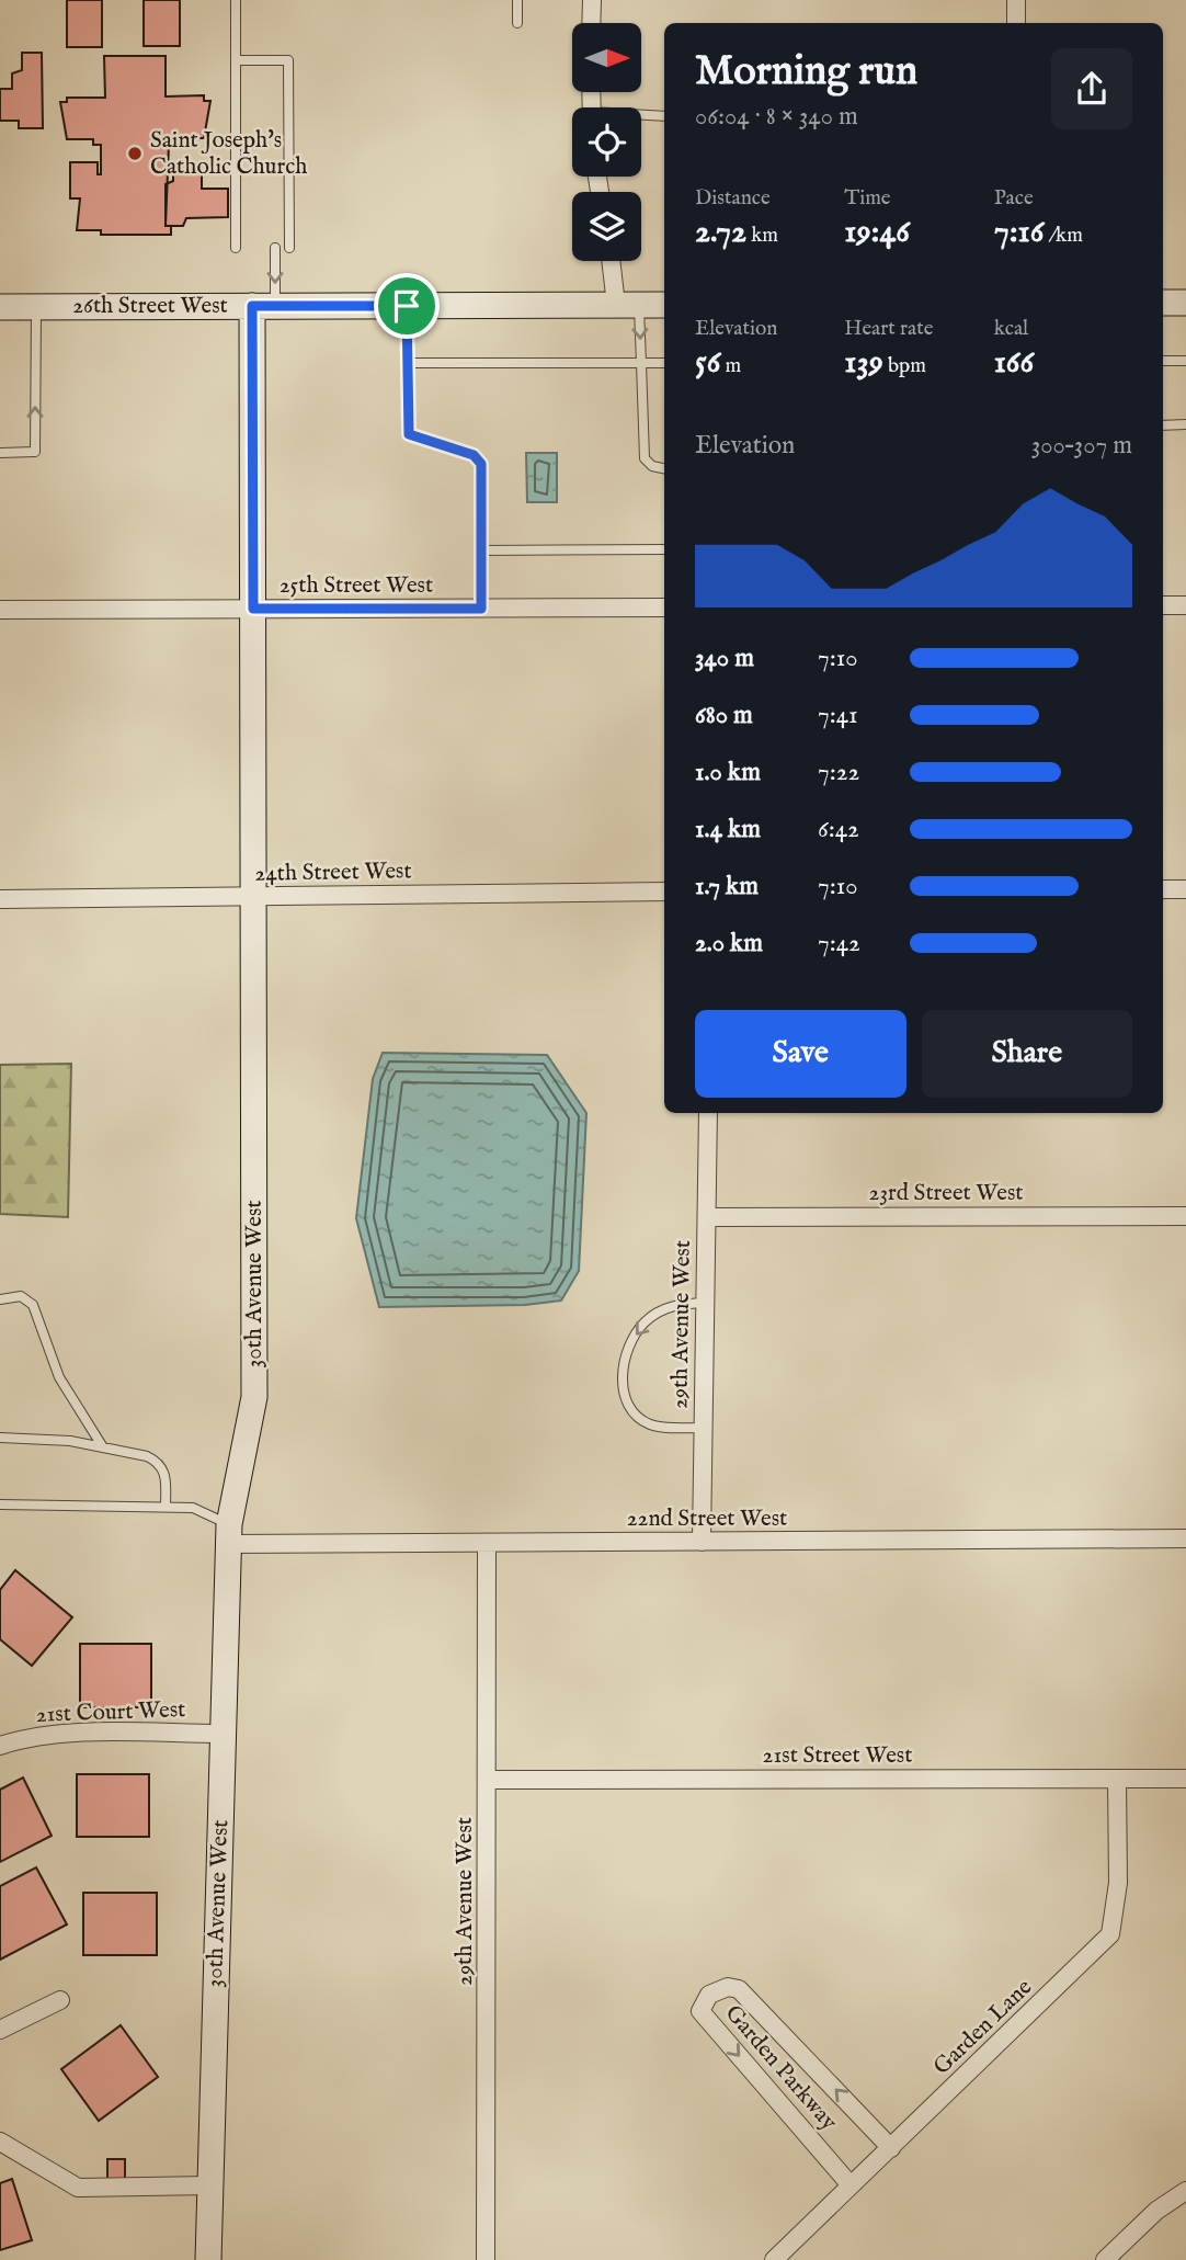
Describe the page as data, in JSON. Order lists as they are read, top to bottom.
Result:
{
  "streets": {
    "street": [
      "26th Street West",
      "25th Street West",
      "24th Street West",
      "23rd Street West",
      "30th Avenue West",
      "29th Avenue West",
      "22nd Street West",
      "21st Court West",
      "21st Street West",
      "Garden Lane",
      "Garden Parkway"
    ]
  },
  "crossings": [
    ["26th Street West", "30th Avenue West"],
    ["25th Street West", "30th Avenue West"],
    ["24th Street West", "30th Avenue West"],
    ["23rd Street West", "29th Avenue West"],
    ["30th Avenue West", "22nd Street West"],
    ["30th Avenue West", "21st Court West"],
    ["29th Avenue West", "22nd Street West"],
    ["29th Avenue West", "21st Street West"],
    ["21st Street West", "Garden Lane"],
    ["Garden Lane", "Garden Parkway"]
  ],
  "places": ["Saint Joseph's Catholic Church"],
  "north": "right",
  "page": {
    "heading": ["Morning run", "06:04 · 8 × 340 m"],
    "stats": [
      ["Distance", "2.72 km"],
      ["Time", "19:46"],
      ["Pace", "7:16 /km"],
      ["Elevation", "56 m"],
      ["Heart rate", "139 bpm"],
      ["kcal", "166"]
    ],
    "chart": ["Elevation", "300–307 m"],
    "list": [
      {
        "name": "340 m",
        "note": "7:10"
      },
      {
        "name": "680 m",
        "note": "7:41"
      },
      {
        "name": "1.0 km",
        "note": "7:22"
      },
      {
        "name": "1.4 km",
        "note": "6:42"
      },
      {
        "name": "1.7 km",
        "note": "7:10"
      },
      {
        "name": "2.0 km",
        "note": "7:42"
      }
    ],
    "buttons": ["Save", "Share"]
  }
}
